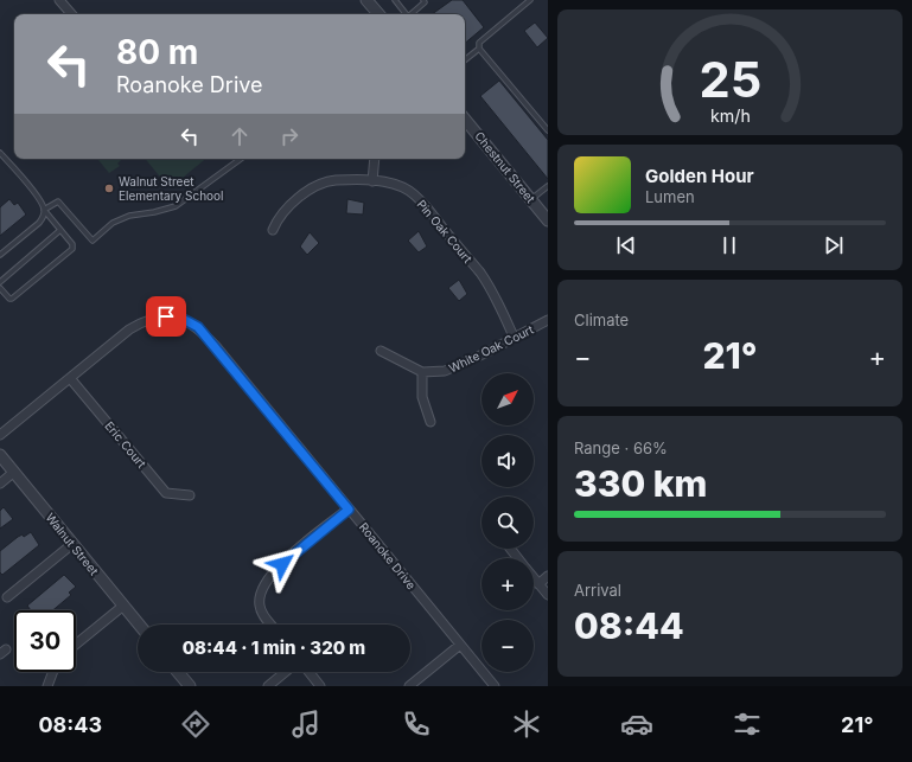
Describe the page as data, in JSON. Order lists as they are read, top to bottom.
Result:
{
  "streets": {
    "street": [
      "Chestnut Street",
      "Pin Oak Court",
      "White Oak Court",
      "Eric Court",
      "Walnut Street",
      "Roanoke Drive"
    ]
  },
  "crossings": [
    ["Pin Oak Court", "White Oak Court"],
    ["Eric Court", "Roanoke Drive"]
  ],
  "places": ["Walnut Street Elementary School"],
  "north": "top right",
  "page": {
    "turn": ["80 m", "Roanoke Drive"],
    "song": ["Golden Hour", "Lumen"],
    "tile": [
      "Climate",
      ["Range · 66%", "330 km"],
      ["Arrival", "08:44"]
    ],
    "heat": ["−", "21°", "+"],
    "map_buttons": ["+", "−"],
    "limit": "30",
    "trip": "08:44 · 1 min · 320 m",
    "tabs": ["08:43", "21°"],
    "gauge": ["25", "km/h"]
  }
}
